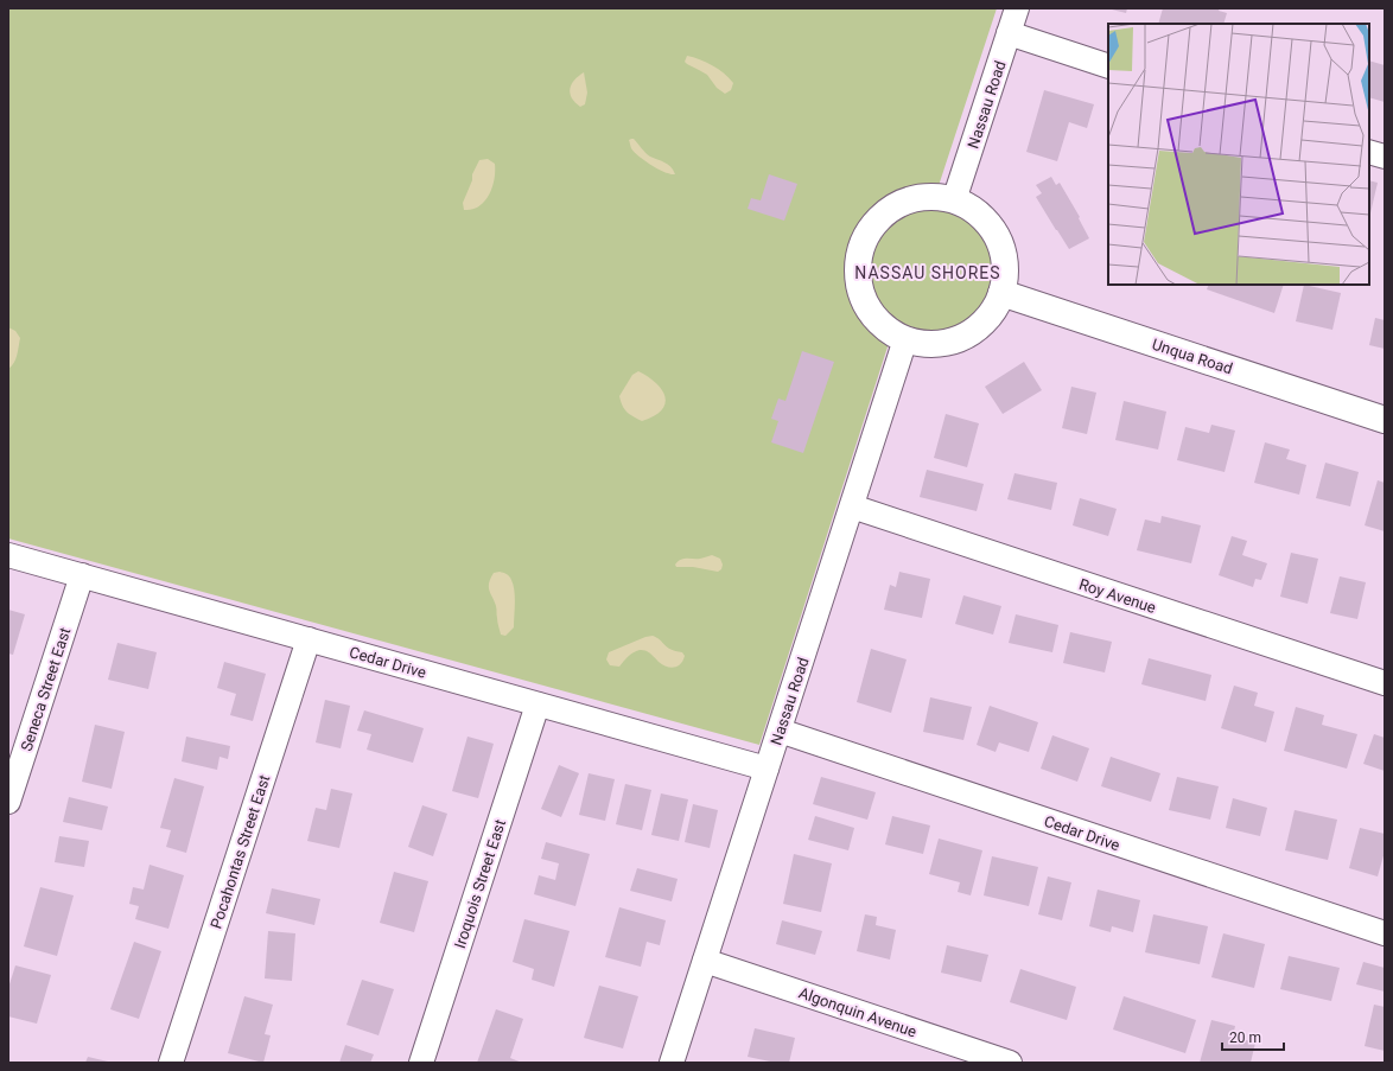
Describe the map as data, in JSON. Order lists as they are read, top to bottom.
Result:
{
  "streets": {
    "street": [
      "Nassau Road",
      "Unqua Road",
      "Roy Avenue",
      "Cedar Drive",
      "Seneca Street East",
      "Pocahontas Street East",
      "Iroquois Street East",
      "Algonquin Avenue"
    ]
  },
  "crossings": [
    ["Nassau Road", "Unqua Road"],
    ["Nassau Road", "Roy Avenue"],
    ["Nassau Road", "Cedar Drive"],
    ["Nassau Road", "Algonquin Avenue"],
    ["Cedar Drive", "Seneca Street East"],
    ["Cedar Drive", "Pocahontas Street East"],
    ["Cedar Drive", "Iroquois Street East"]
  ],
  "districts": ["NASSAU SHORES"],
  "scale_bar": "20 m"
}
